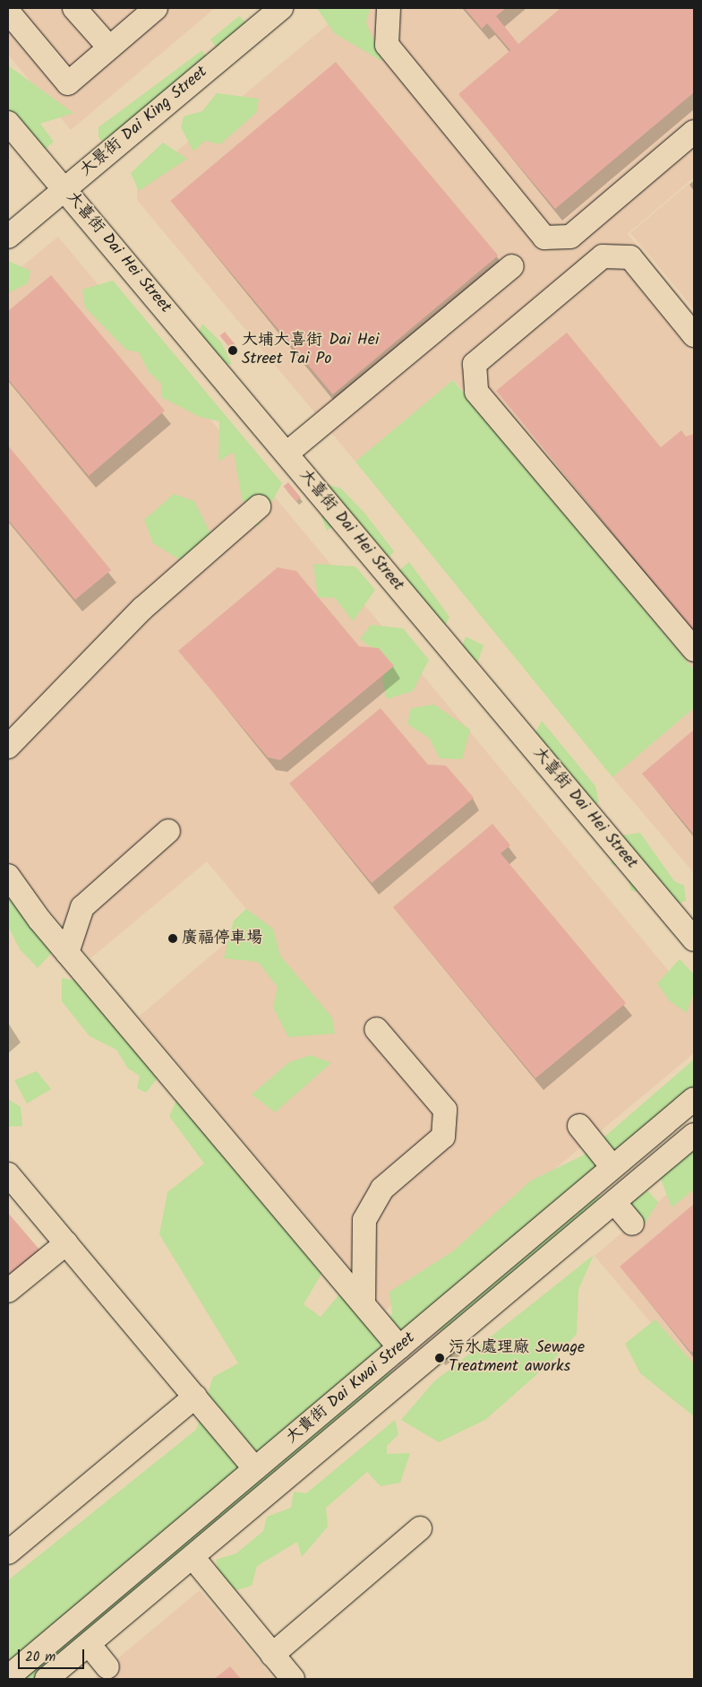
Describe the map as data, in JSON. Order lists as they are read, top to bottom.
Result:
{
  "streets": {
    "street": ["大景街 Dai King Street", "大喜街 Dai Hei Street", "大貴街 Dai Kwai Street"]
  },
  "crossings": [
    ["大景街 Dai King Street", "大喜街 Dai Hei Street"]
  ],
  "places": ["大埔大喜街 Dai Hei Street Tai Po", "廣福停車場", "污水處理廠 Sewage Treatment aworks"],
  "scale_bar": "20 m"
}
